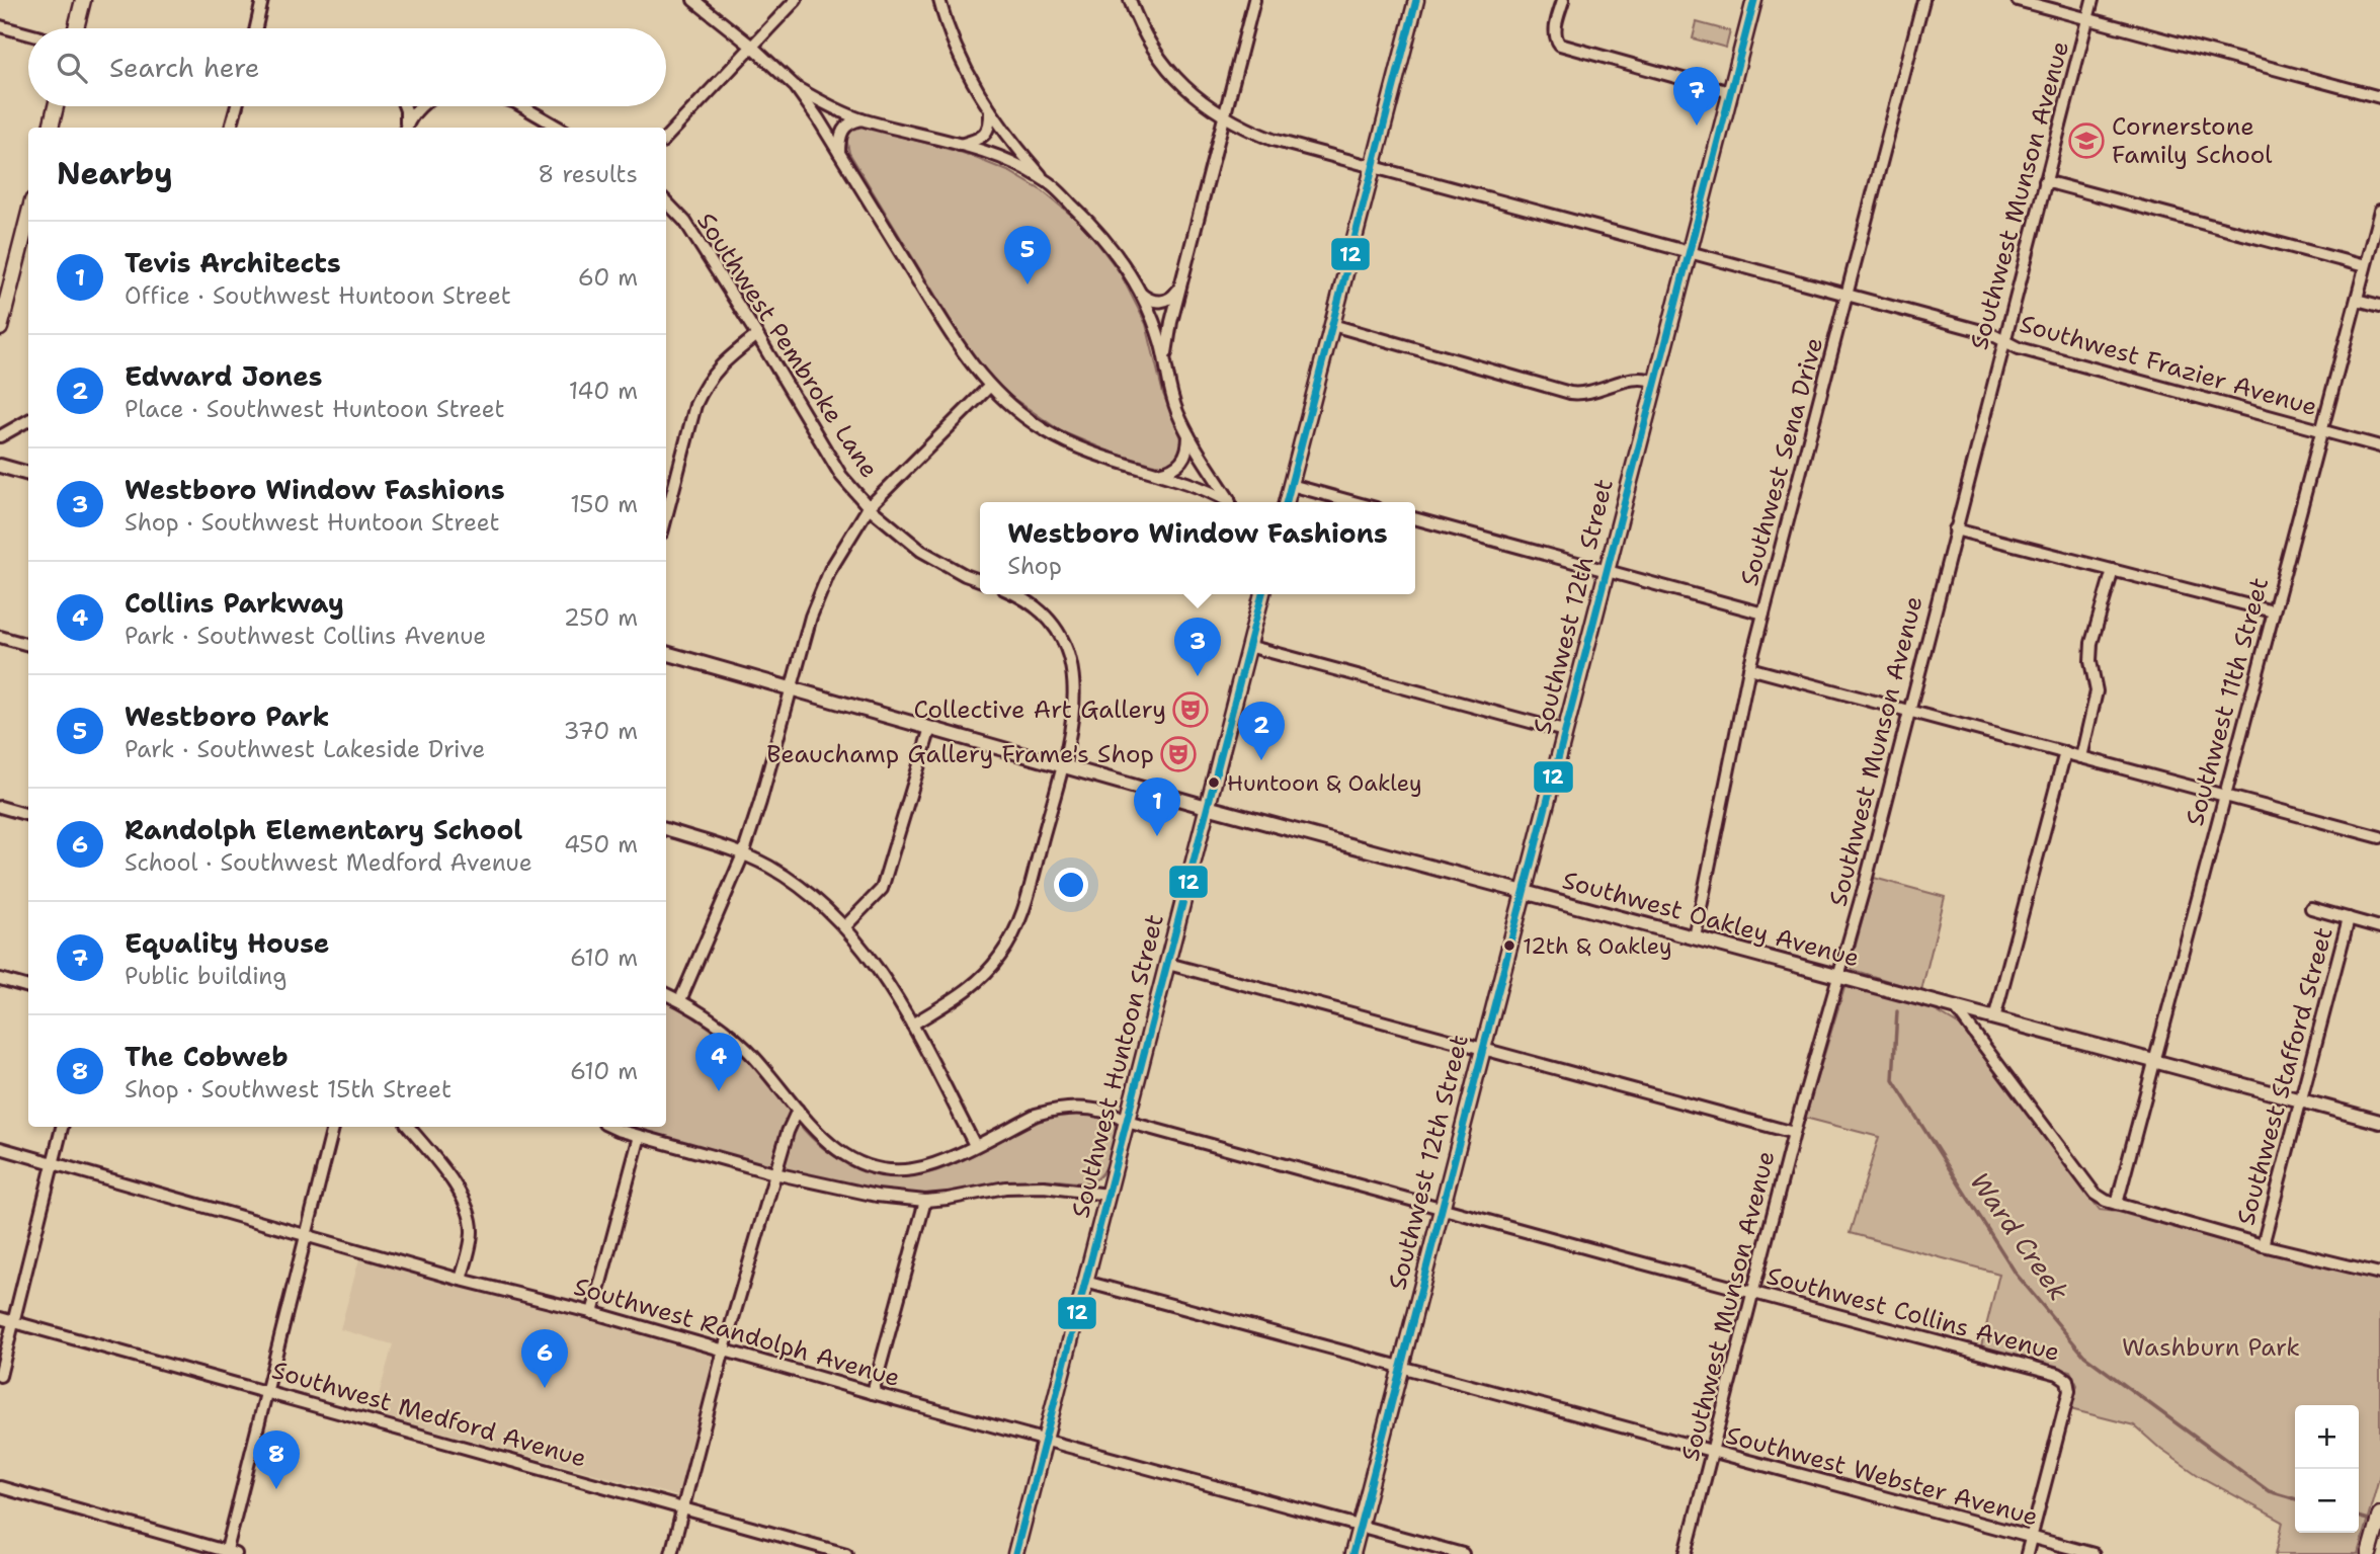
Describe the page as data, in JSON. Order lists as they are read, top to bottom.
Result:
{
  "streets": {
    "main road": ["Southwest 12th Street", "Southwest Huntoon Street"],
    "street": [
      "Southwest Munson Avenue",
      "Southwest Pembroke Lane",
      "Southwest Frazier Avenue",
      "Southwest Sena Drive",
      "Southwest 11th Street",
      "Southwest Oakley Avenue",
      "Southwest Stafford Street",
      "Southwest Collins Avenue",
      "Southwest Randolph Avenue",
      "Southwest Medford Avenue",
      "Southwest Webster Avenue"
    ]
  },
  "crossings": [
    ["Southwest Munson Avenue", "Southwest Frazier Avenue"],
    ["Southwest Munson Avenue", "Southwest Oakley Avenue"],
    ["Southwest Munson Avenue", "Southwest Collins Avenue"],
    ["Southwest Munson Avenue", "Southwest Webster Avenue"],
    ["Southwest Frazier Avenue", "Southwest Sena Drive"],
    ["Southwest Frazier Avenue", "Southwest 12th Street"],
    ["Southwest Frazier Avenue", "Southwest 11th Street"],
    ["Southwest Sena Drive", "Southwest Oakley Avenue"],
    ["Southwest 12th Street", "Southwest Oakley Avenue"],
    ["Southwest 12th Street", "Southwest Collins Avenue"],
    ["Southwest 12th Street", "Southwest Randolph Avenue"],
    ["Southwest 12th Street", "Southwest Webster Avenue"],
    ["Southwest 11th Street", "Southwest Oakley Avenue"],
    ["Southwest Oakley Avenue", "Southwest Huntoon Street"],
    ["Southwest Oakley Avenue", "Southwest Stafford Street"],
    ["Southwest Huntoon Street", "Southwest Collins Avenue"],
    ["Southwest Huntoon Street", "Southwest Randolph Avenue"],
    ["Southwest Huntoon Street", "Southwest Webster Avenue"],
    ["Southwest Collins Avenue", "Southwest Webster Avenue"]
  ],
  "water": ["Ward Creek"],
  "parks": ["Washburn Park"],
  "places": {
    "school or university": ["Cornerstone Family School"],
    "theatre": ["Collective Art Gallery", "Beauchamp Gallery Frame's Shop"],
    "other": ["Huntoon & Oakley", "12th & Oakley"]
  },
  "lines": ["transit line 12"],
  "page": {
    "search": "Search here",
    "pins": [
      "7",
      "5",
      "3",
      "2",
      "1",
      "4",
      "6",
      "8"
    ],
    "heading": ["Nearby", "8 results"],
    "list": [
      {
        "mark": "1",
        "name": "Tevis Architects",
        "note": "Office · Southwest Huntoon Street",
        "value": "60 m"
      },
      {
        "mark": "2",
        "name": "Edward Jones",
        "note": "Place · Southwest Huntoon Street",
        "value": "140 m"
      },
      {
        "mark": "3",
        "name": "Westboro Window Fashions",
        "note": "Shop · Southwest Huntoon Street",
        "value": "150 m"
      },
      {
        "mark": "4",
        "name": "Collins Parkway",
        "note": "Park · Southwest Collins Avenue",
        "value": "250 m"
      },
      {
        "mark": "5",
        "name": "Westboro Park",
        "note": "Park · Southwest Lakeside Drive",
        "value": "370 m"
      },
      {
        "mark": "6",
        "name": "Randolph Elementary School",
        "note": "School · Southwest Medford Avenue",
        "value": "450 m"
      },
      {
        "mark": "7",
        "name": "Equality House",
        "note": "Public building",
        "value": "610 m"
      },
      {
        "mark": "8",
        "name": "The Cobweb",
        "note": "Shop · Southwest 15th Street",
        "value": "610 m"
      }
    ],
    "popup": ["Westboro Window Fashions", "Shop"],
    "map_buttons": ["+", "−"]
  }
}
